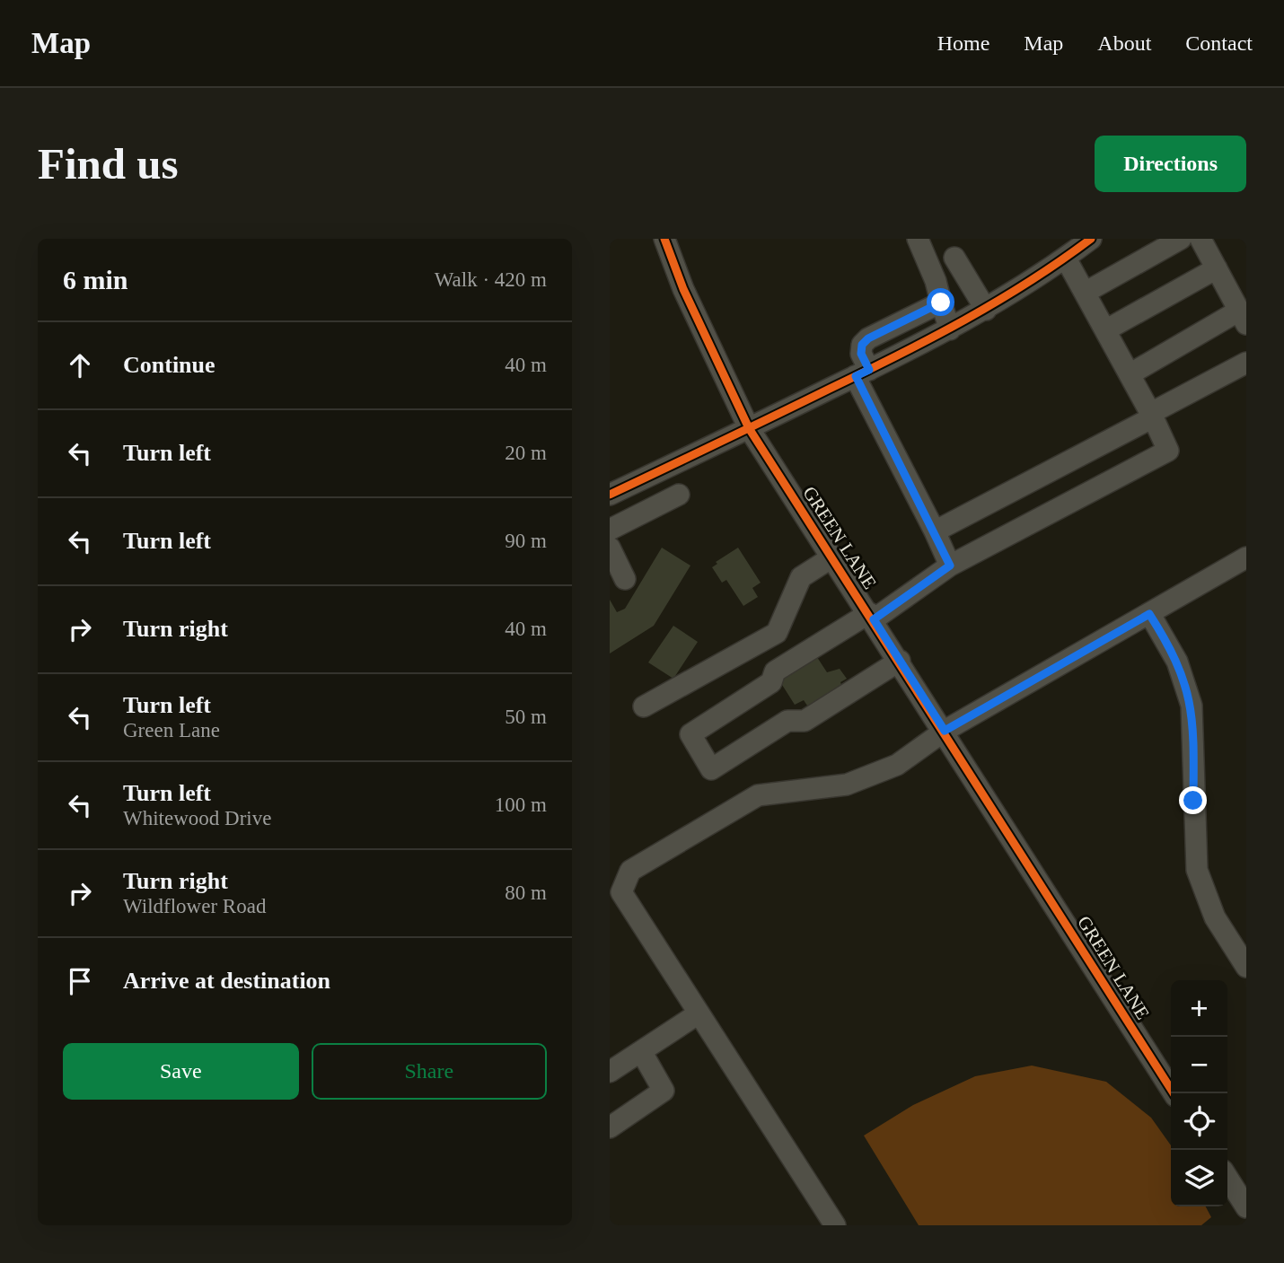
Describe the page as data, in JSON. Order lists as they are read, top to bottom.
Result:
{
  "streets": {
    "street": ["GREEN LANE"]
  },
  "page": {
    "header": "Map",
    "nav": [
      "Home",
      "Map",
      "About",
      "Contact"
    ],
    "buttons": [
      "Directions",
      ["Save", "Share"]
    ],
    "title": "Find us",
    "heading": ["6 min", "Walk · 420 m"],
    "list": [
      ["Continue", "40 m"],
      ["Turn left", "20 m"],
      ["Turn left", "90 m"],
      ["Turn right", "40 m"],
      ["Turn left", "Green Lane", "50 m"],
      ["Turn left", "Whitewood Drive", "100 m"],
      ["Turn right", "Wildflower Road", "80 m"],
      "Arrive at destination"
    ],
    "map_buttons": ["+", "−"]
  }
}
